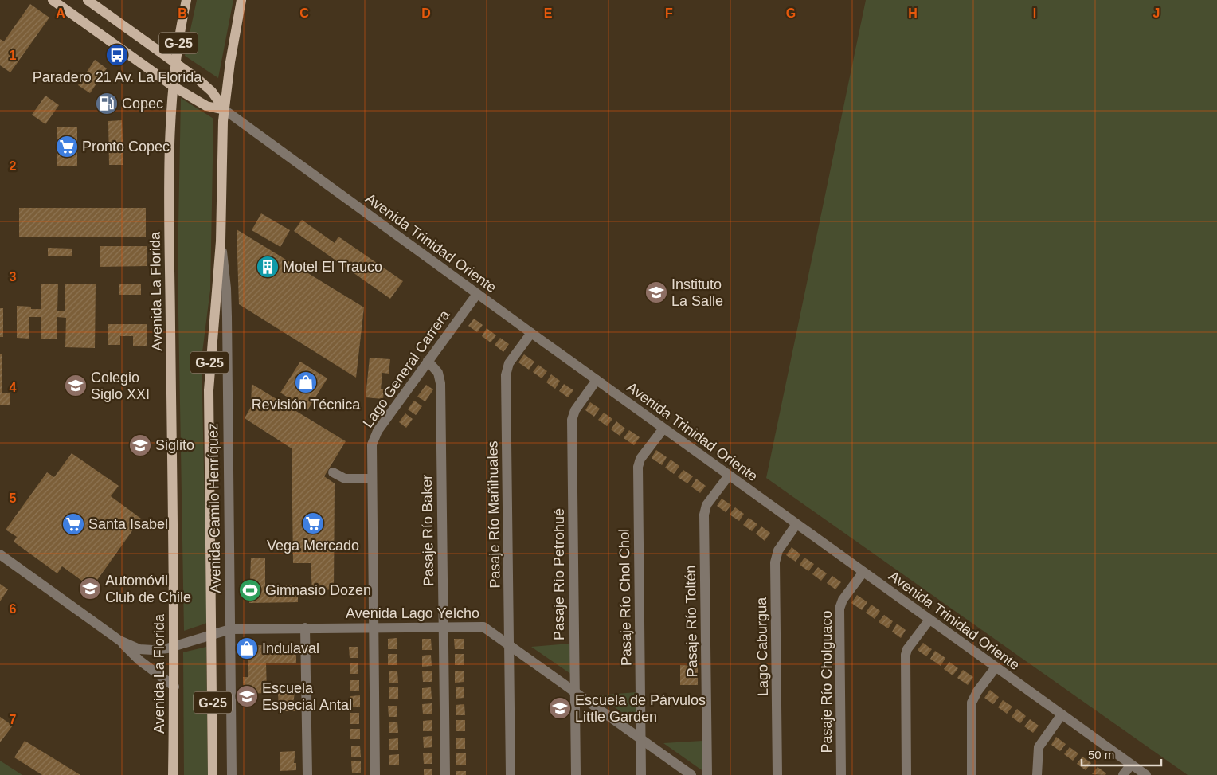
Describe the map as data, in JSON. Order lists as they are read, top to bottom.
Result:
{
  "streets": {
    "main road": [
      "G-25",
      "Avenida Trinidad Oriente",
      "Avenida La Florida",
      "Avenida Camilo Henríquez"
    ],
    "street": [
      "Lago General Carrera",
      "Pasaje Río Mañihuales",
      "Pasaje Río Baker",
      "Pasaje Río Petrohué",
      "Pasaje Río Chol Chol",
      "Avenida Lago Yelcho",
      "Pasaje Río Toltén",
      "Lago Caburgua",
      "Pasaje Río Cholguaco"
    ]
  },
  "crossings": [
    ["G-25", "Avenida Trinidad Oriente"],
    ["G-25", "Avenida Camilo Henríquez"],
    ["Avenida Trinidad Oriente", "Avenida La Florida"],
    ["Avenida Trinidad Oriente", "Lago General Carrera"],
    ["Avenida Trinidad Oriente", "Avenida Camilo Henríquez"],
    ["Avenida Trinidad Oriente", "Pasaje Río Mañihuales"],
    ["Avenida Trinidad Oriente", "Pasaje Río Petrohué"],
    ["Avenida Trinidad Oriente", "Pasaje Río Chol Chol"],
    ["Avenida Trinidad Oriente", "Pasaje Río Toltén"],
    ["Avenida Trinidad Oriente", "Lago Caburgua"],
    ["Avenida Trinidad Oriente", "Pasaje Río Cholguaco"],
    ["Avenida La Florida", "Avenida Lago Yelcho"],
    ["Lago General Carrera", "Pasaje Río Baker"],
    ["Lago General Carrera", "Avenida Lago Yelcho"],
    ["Avenida Camilo Henríquez", "Avenida Lago Yelcho"],
    ["Pasaje Río Mañihuales", "Avenida Lago Yelcho"],
    ["Pasaje Río Baker", "Avenida Lago Yelcho"],
    ["Pasaje Río Petrohué", "Avenida Lago Yelcho"],
    ["Pasaje Río Chol Chol", "Avenida Lago Yelcho"]
  ],
  "places": {
    "bus stop": ["Paradero 21 Av. La Florida"],
    "fuel station": ["Copec"],
    "supermarket": ["Pronto Copec", "Vega Mercado", "Santa Isabel"],
    "building": ["Motel El Trauco"],
    "school or university": [
      "Instituto La Salle",
      "Colegio Siglo XXI",
      "Siglito",
      "Automóvil Club de Chile",
      "Escuela Especial Antal",
      "Escuela de Párvulos Little Garden"
    ],
    "shop": ["Revisión Técnica", "Indulaval"],
    "sports": ["Gimnasio Dozen"]
  },
  "scale_bar": "50 m",
  "grid": {
    "columns": [
      "A",
      "B",
      "C",
      "D",
      "E",
      "F",
      "G",
      "H",
      "I",
      "J"
    ],
    "rows": [
      "1",
      "2",
      "3",
      "4",
      "5",
      "6",
      "7"
    ]
  }
}
